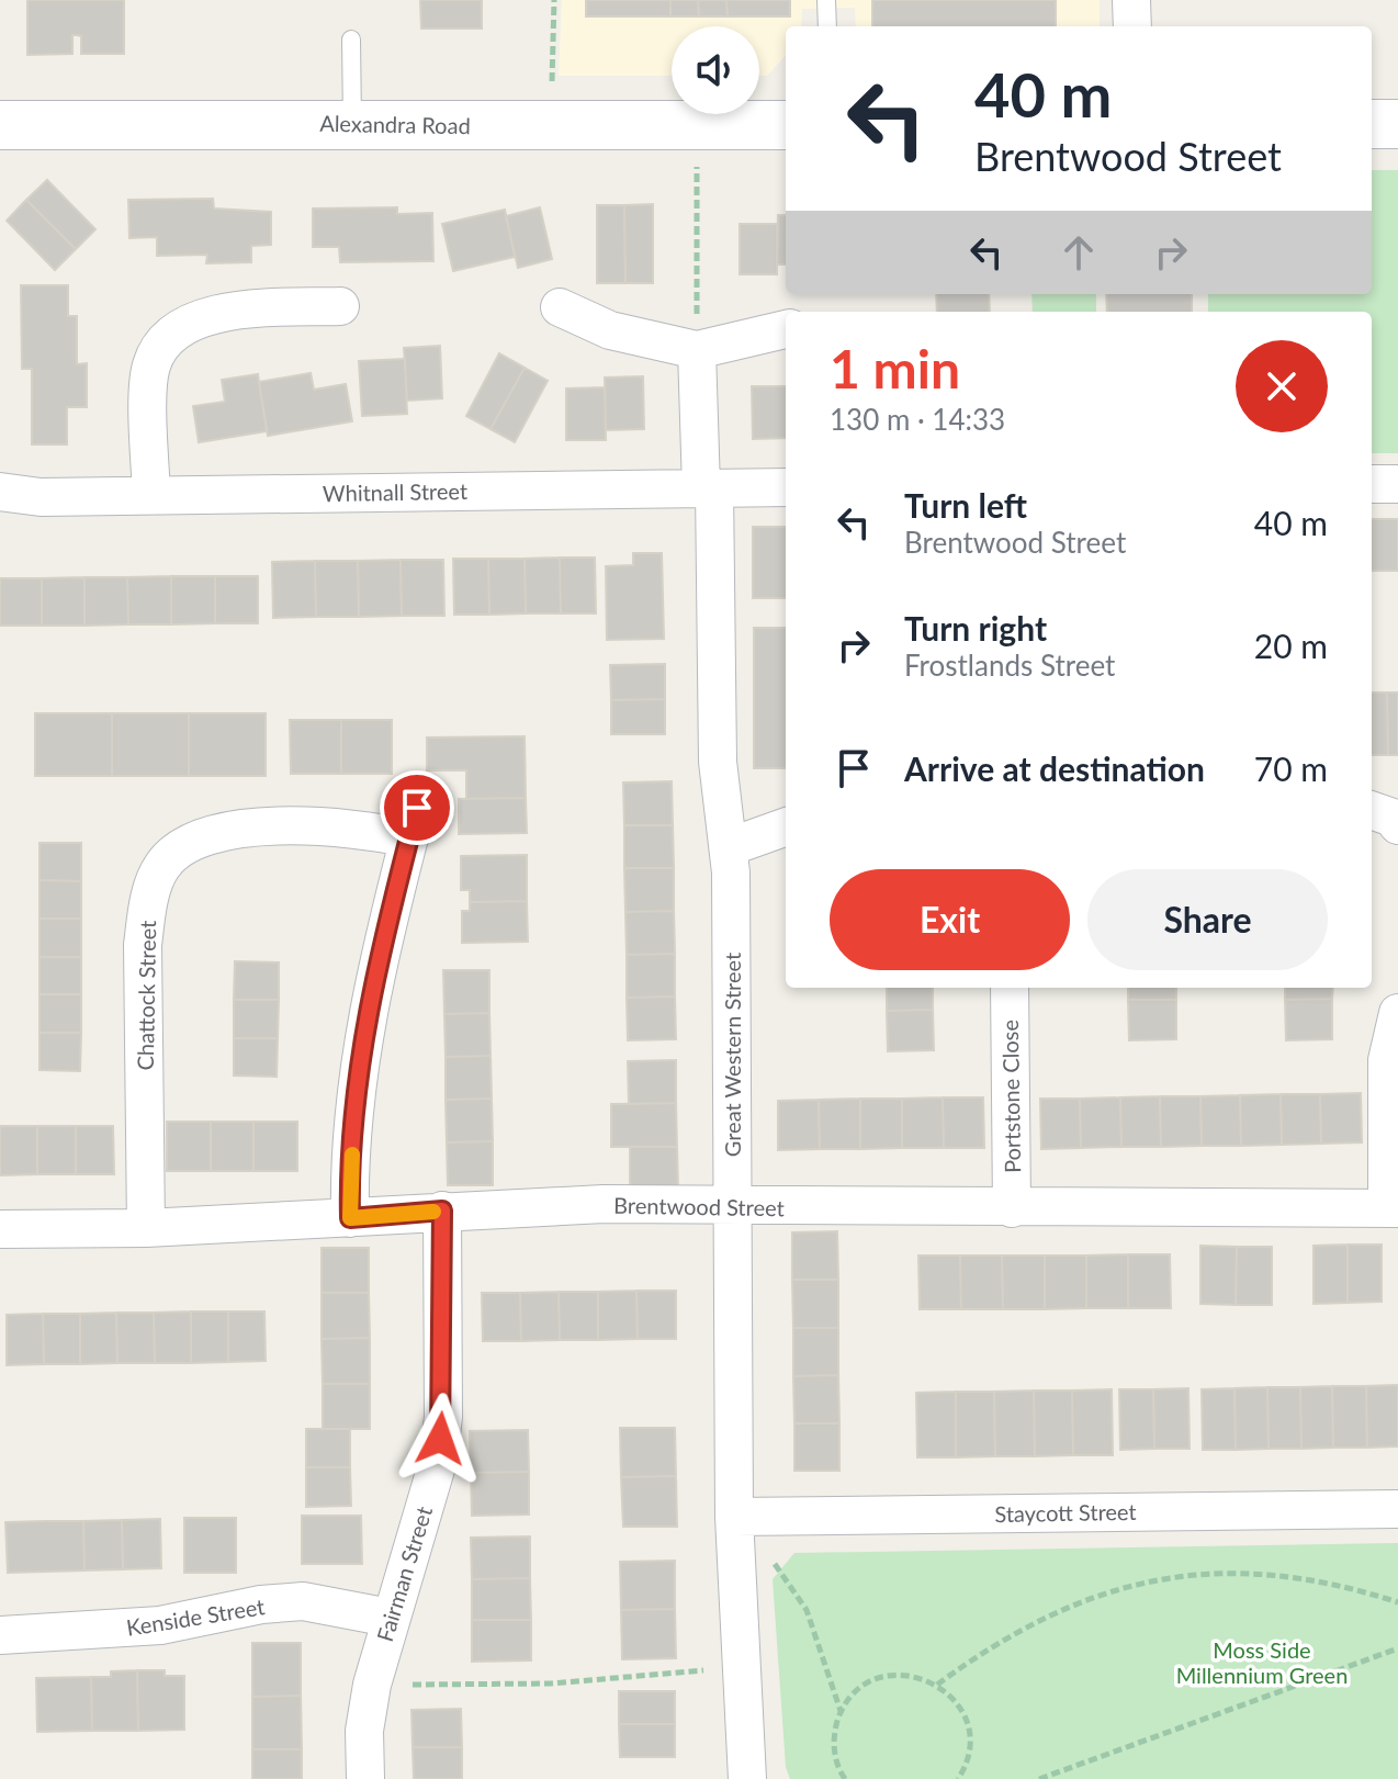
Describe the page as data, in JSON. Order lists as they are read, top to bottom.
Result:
{
  "streets": {
    "street": [
      "Alexandra Road",
      "Whitnall Street",
      "Chattock Street",
      "Great Western Street",
      "Portstone Close",
      "Brentwood Street",
      "Staycott Street",
      "Fairman Street",
      "Kenside Street"
    ]
  },
  "crossings": [
    ["Whitnall Street", "Great Western Street"],
    ["Chattock Street", "Brentwood Street"],
    ["Great Western Street", "Brentwood Street"],
    ["Great Western Street", "Staycott Street"],
    ["Portstone Close", "Brentwood Street"],
    ["Brentwood Street", "Fairman Street"],
    ["Fairman Street", "Kenside Street"]
  ],
  "parks": ["Moss Side Millennium Green"],
  "page": {
    "turn": ["40 m", "Brentwood Street"],
    "heading": ["1 min", "130 m · 14:33"],
    "list": [
      {
        "name": "Turn left",
        "note": "Brentwood Street",
        "value": "40 m"
      },
      {
        "name": "Turn right",
        "note": "Frostlands Street",
        "value": "20 m"
      },
      {
        "name": "Arrive at destination",
        "value": "70 m"
      }
    ],
    "buttons": ["Exit", "Share"]
  }
}
